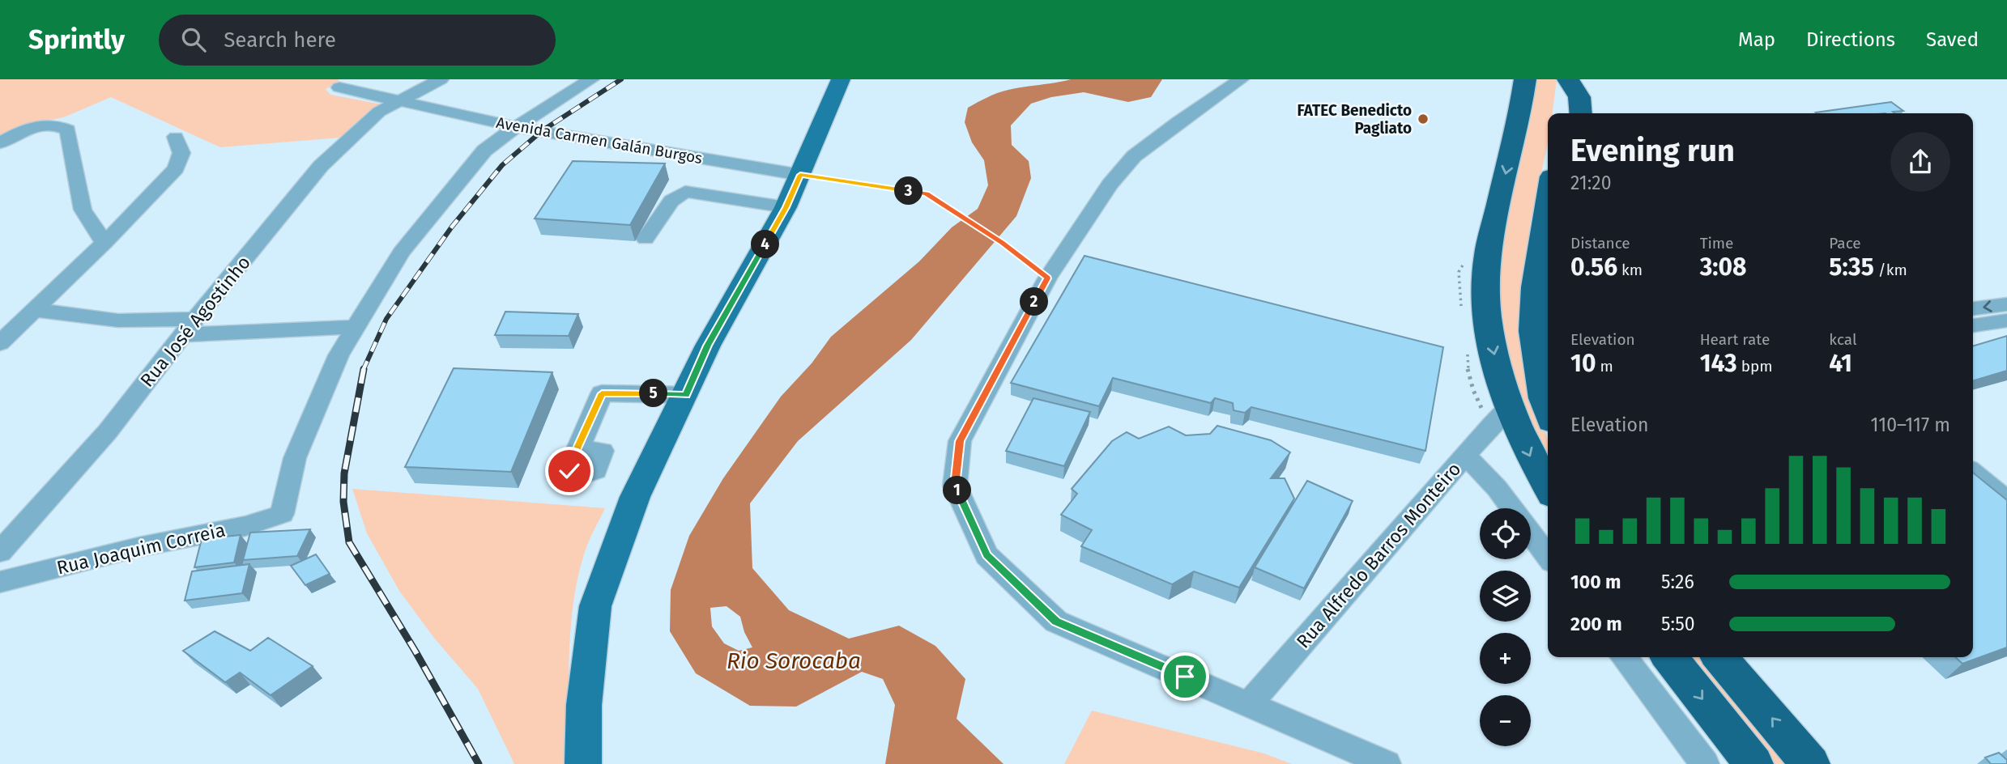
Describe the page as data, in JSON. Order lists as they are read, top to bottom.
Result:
{
  "streets": {
    "street": [
      "Avenida Carmen Galán Burgos",
      "Rua José Agostinho",
      "Rua Joaquim Correia",
      "Rua Alfredo Barros Monteiro"
    ]
  },
  "crossings": [
    ["Avenida Carmen Galán Burgos", "Rua José Agostinho"]
  ],
  "water": ["Rio Sorocaba"],
  "places": ["FATEC Benedicto Pagliato"],
  "page": {
    "header": "Sprintly",
    "search": "Search here",
    "nav": ["Map", "Directions", "Saved"],
    "heading": ["Evening run", "21:20"],
    "pins": [
      "3",
      "4",
      "2",
      "5",
      "1"
    ],
    "stats": [
      ["Distance", "0.56 km"],
      ["Time", "3:08"],
      ["Pace", "5:35 /km"],
      ["Elevation", "10 m"],
      ["Heart rate", "143 bpm"],
      ["kcal", "41"]
    ],
    "chart": ["Elevation", "110–117 m"],
    "map_buttons": ["+", "−"],
    "list": [
      {
        "name": "100 m",
        "note": "5:26"
      },
      {
        "name": "200 m",
        "note": "5:50"
      }
    ]
  }
}
